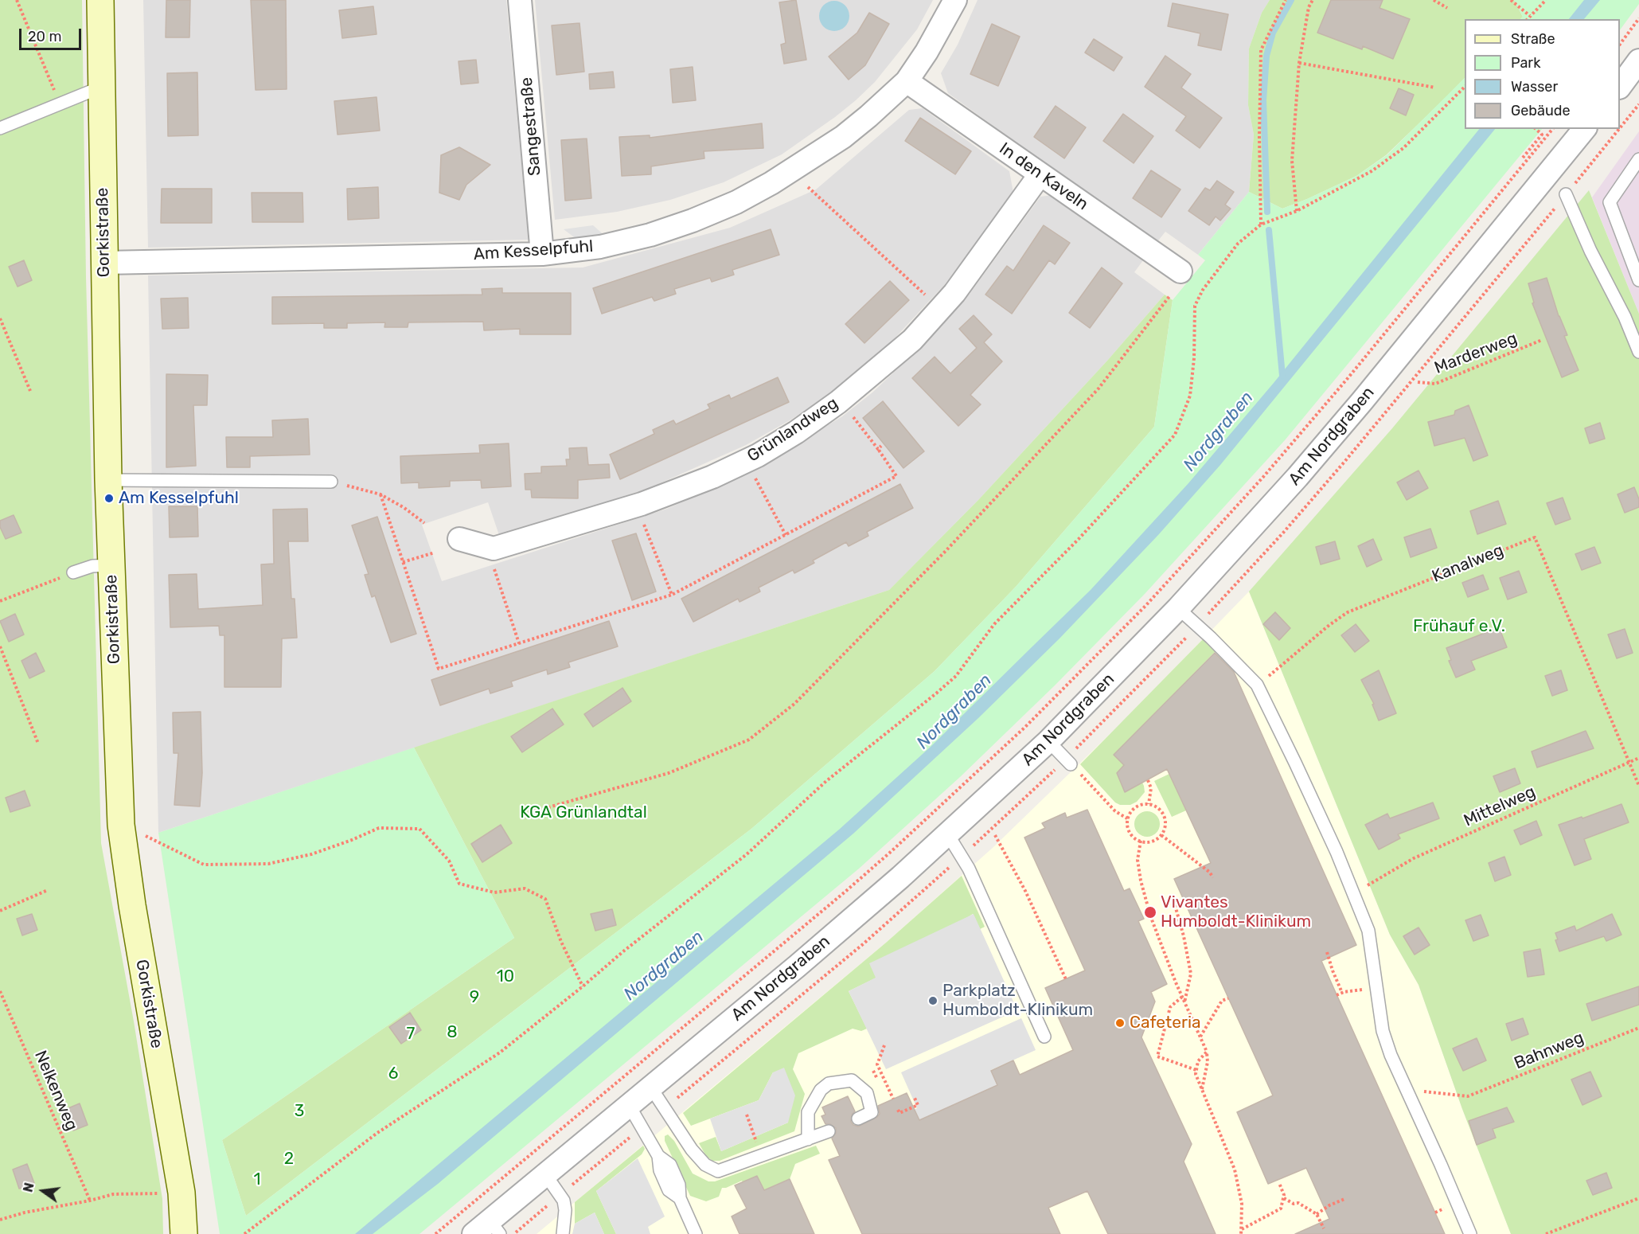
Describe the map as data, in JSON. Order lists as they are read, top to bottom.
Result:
{
  "streets": {
    "main road": ["Gorkistraße"],
    "street": [
      "Sangestraße",
      "In den Kaveln",
      "Am Kesselpfuhl",
      "Grünlandweg",
      "Am Nordgraben"
    ],
    "path": [
      "Marderweg",
      "Kanalweg",
      "Mittelweg",
      "Bahnweg",
      "Nelkenweg"
    ]
  },
  "crossings": [
    ["Sangestraße", "Am Kesselpfuhl"],
    ["In den Kaveln", "Am Kesselpfuhl"],
    ["In den Kaveln", "Grünlandweg"],
    ["Gorkistraße", "Am Kesselpfuhl"],
    ["Kanalweg", "Mittelweg"]
  ],
  "water": ["Nordgraben"],
  "parks": [
    "Frühauf e.V.",
    "KGA Grünlandtal",
    "10",
    "9",
    "8",
    "7",
    "6",
    "3",
    "2",
    "1"
  ],
  "places": [
    "Am Kesselpfuhl",
    "Vivantes Humboldt-Klinikum",
    "Parkplatz Humboldt-Klinikum",
    "Cafeteria"
  ],
  "legend": [
    "Straße",
    "Park",
    "Wasser",
    "Gebäude"
  ],
  "scale_bar": "20 m",
  "north": "left"
}
